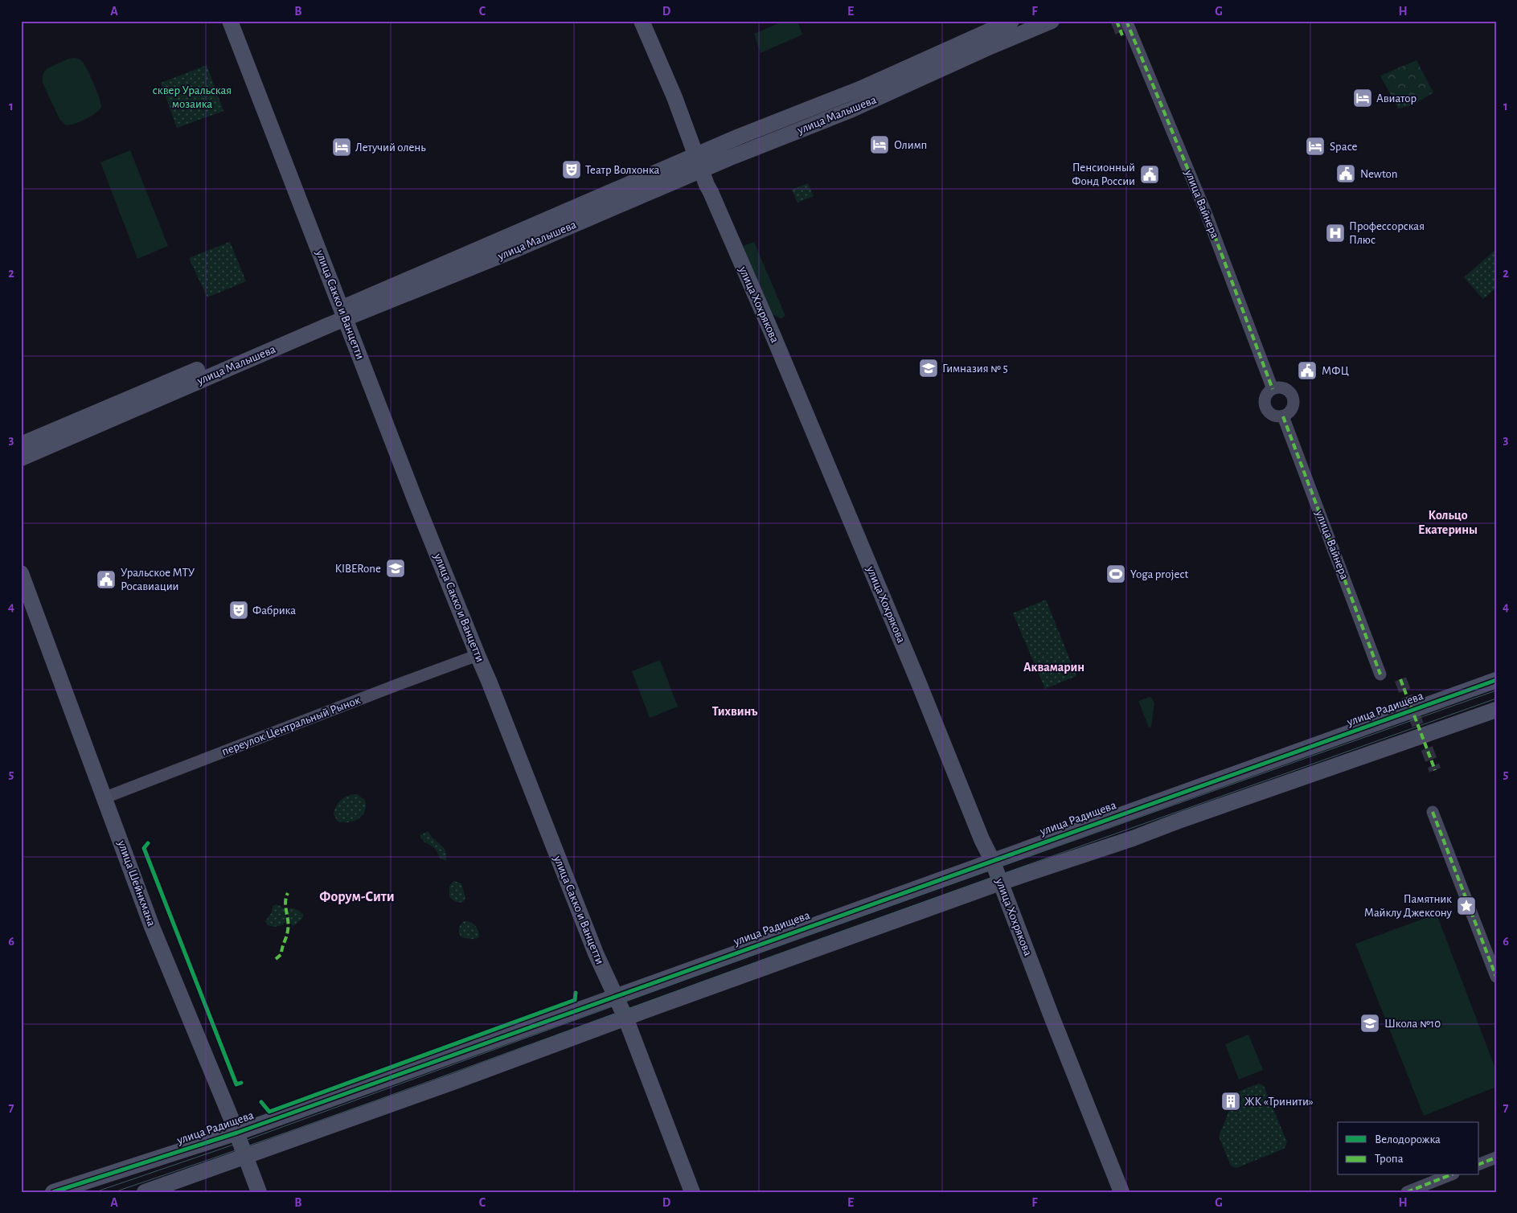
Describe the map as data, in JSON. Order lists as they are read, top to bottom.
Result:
{
  "streets": {
    "street": [
      "улица Малышева",
      "улица Вайнера",
      "улица Сакко и Ванцетти",
      "улица Хохрякова",
      "улица Радищева",
      "переулок Центральный Рынок",
      "улица Шейнкмана"
    ]
  },
  "crossings": [
    ["улица Малышева", "улица Сакко и Ванцетти"],
    ["улица Малышева", "улица Хохрякова"],
    ["улица Сакко и Ванцетти", "улица Радищева"],
    ["улица Сакко и Ванцетти", "переулок Центральный Рынок"],
    ["улица Хохрякова", "улица Радищева"],
    ["улица Радищева", "улица Шейнкмана"],
    ["переулок Центральный Рынок", "улица Шейнкмана"]
  ],
  "districts": [
    "Кольцо Екатерины",
    "Аквамарин",
    "Тихвинъ",
    "Форум-Сити"
  ],
  "parks": ["сквер Уральская мозаика"],
  "places": {
    "hotel": [
      "Авиатор",
      "Олимп",
      "Space",
      "Летучий олень"
    ],
    "theatre": ["Театр Волхонка", "Фабрика"],
    "public building": [
      "Newton",
      "Пенсионный Фонд России",
      "МФЦ",
      "Уральское МТУ Росавиации"
    ],
    "hospital": ["Профессорская Плюс"],
    "school or university": ["Гимназия № 5", "KIBERone", "Школа №10"],
    "sports": ["Yoga projeсt"],
    "place": ["Памятник Майклу Джексону"],
    "building": ["ЖК «Тринити»"]
  },
  "legend": ["Велодорожка", "Тропа"],
  "grid": {
    "columns": [
      "A",
      "B",
      "C",
      "D",
      "E",
      "F",
      "G",
      "H"
    ],
    "rows": [
      "1",
      "2",
      "3",
      "4",
      "5",
      "6",
      "7"
    ]
  }
}
